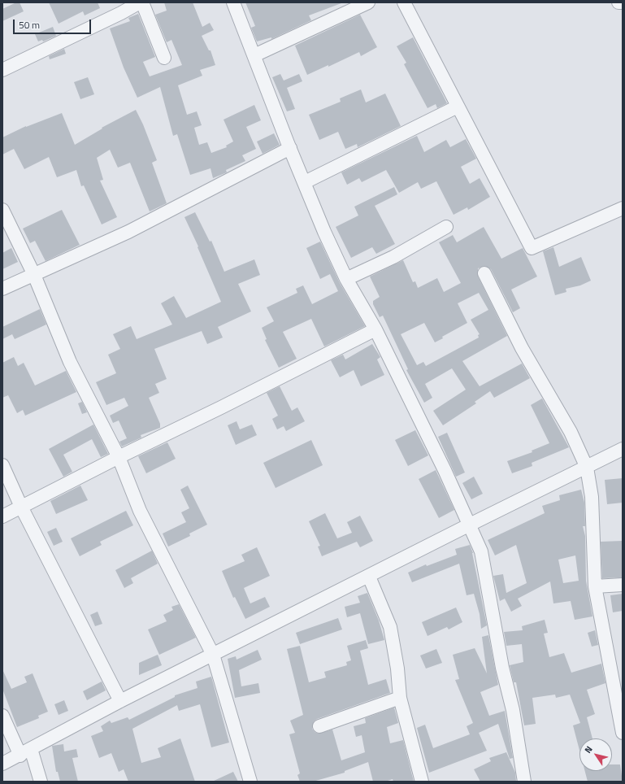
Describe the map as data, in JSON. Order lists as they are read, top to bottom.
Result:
{
  "scale_bar": "50 m",
  "north": "top left"
}
